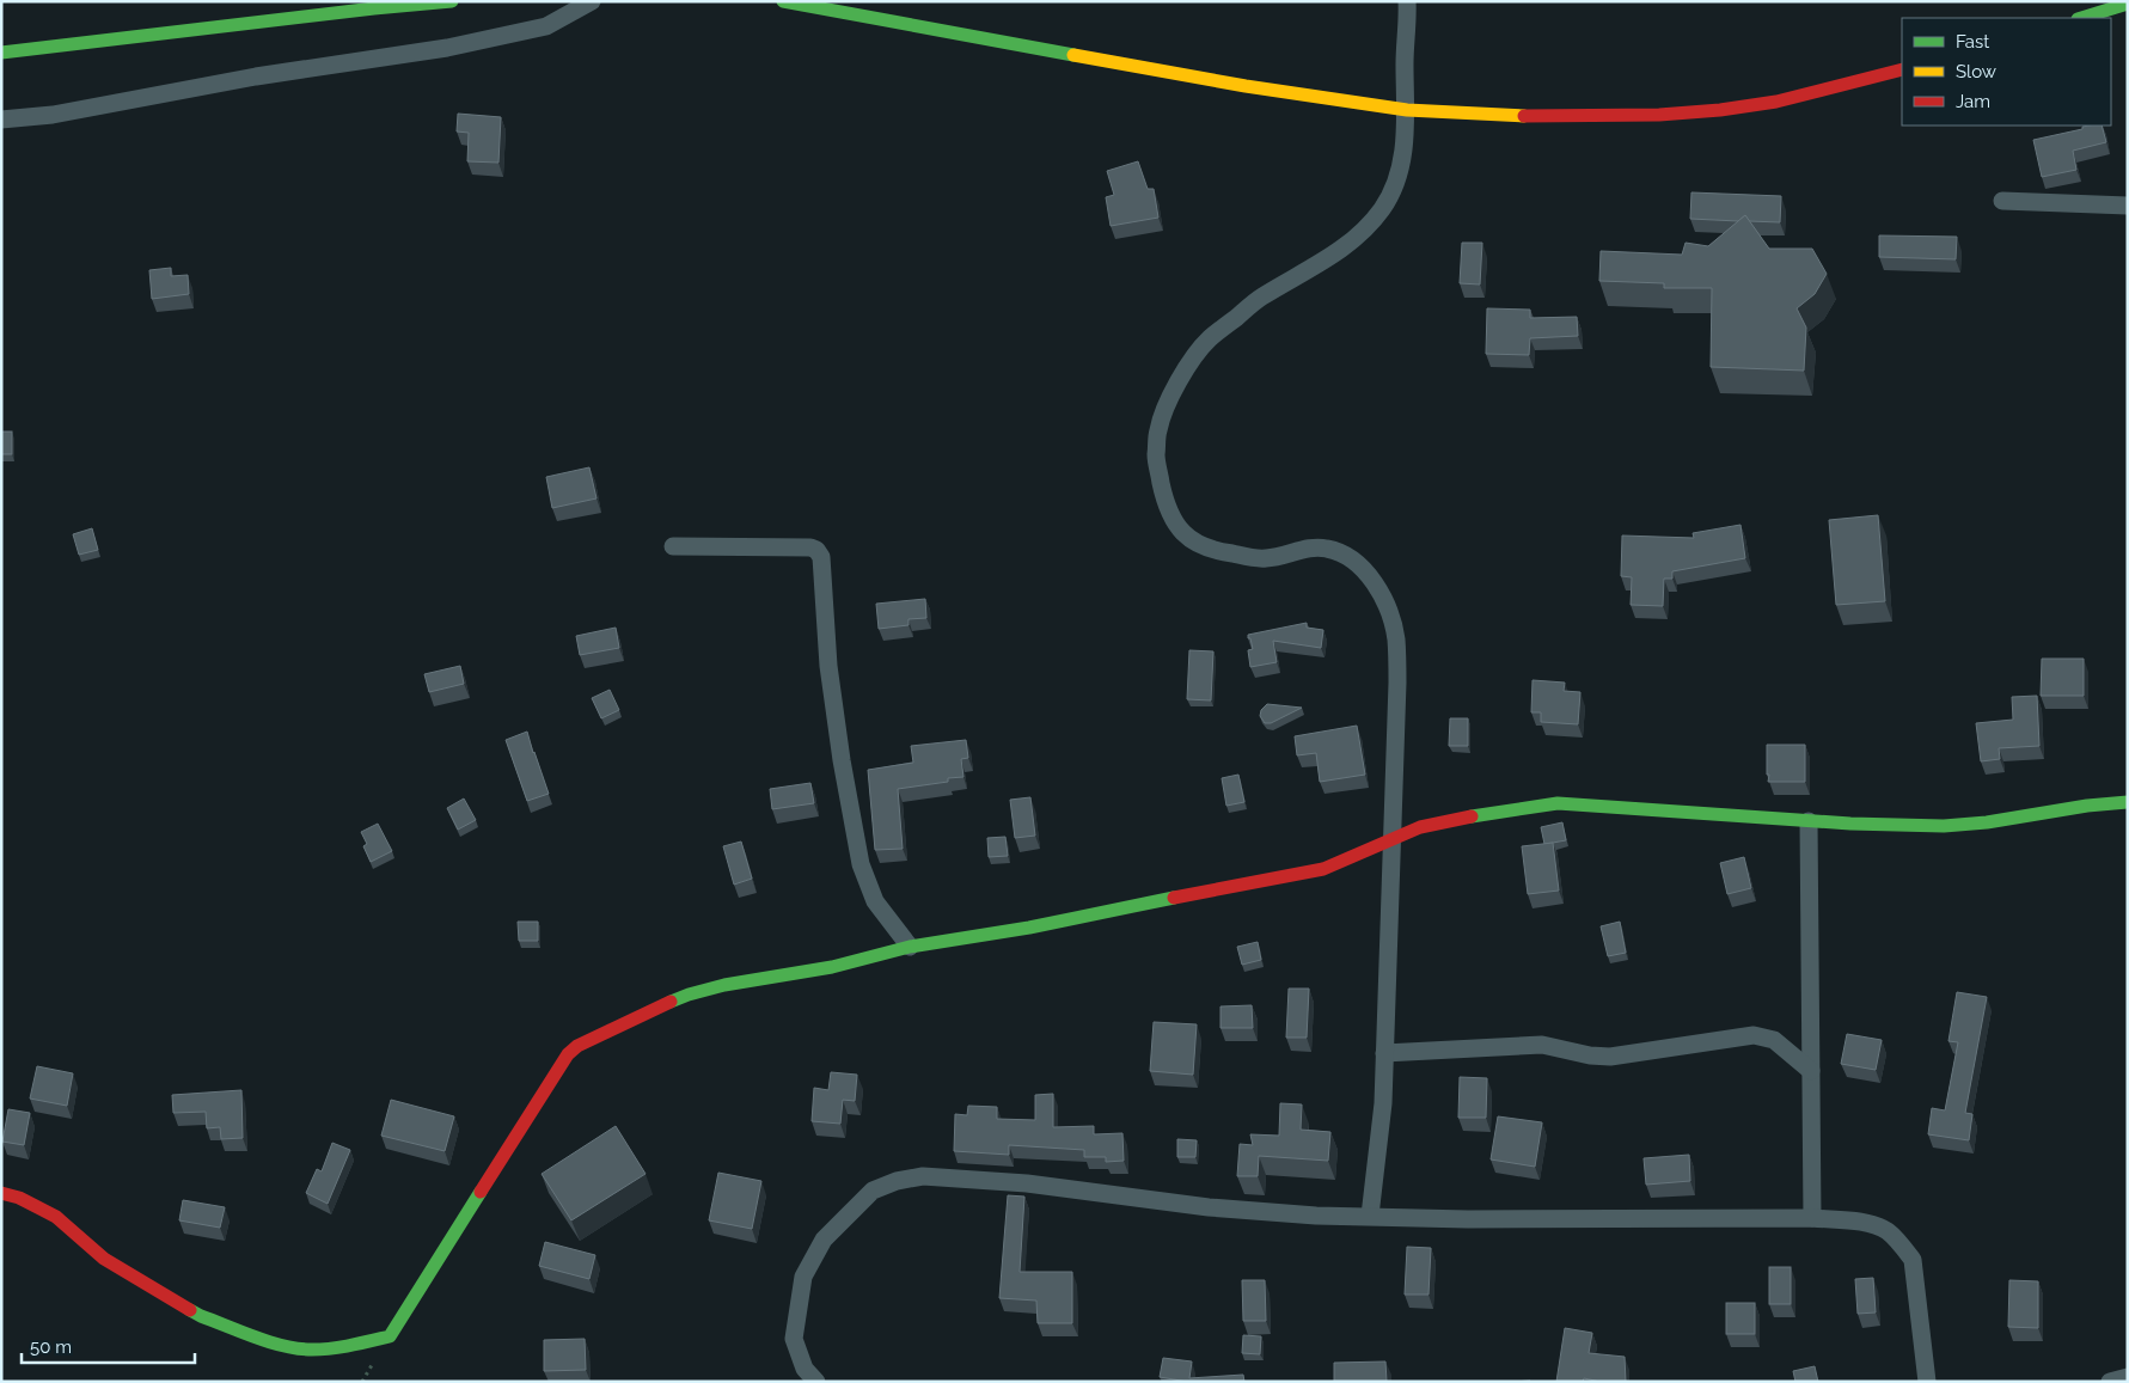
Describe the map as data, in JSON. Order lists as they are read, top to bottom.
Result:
{
  "legend": ["Fast", "Slow", "Jam"],
  "scale_bar": "50 m"
}
